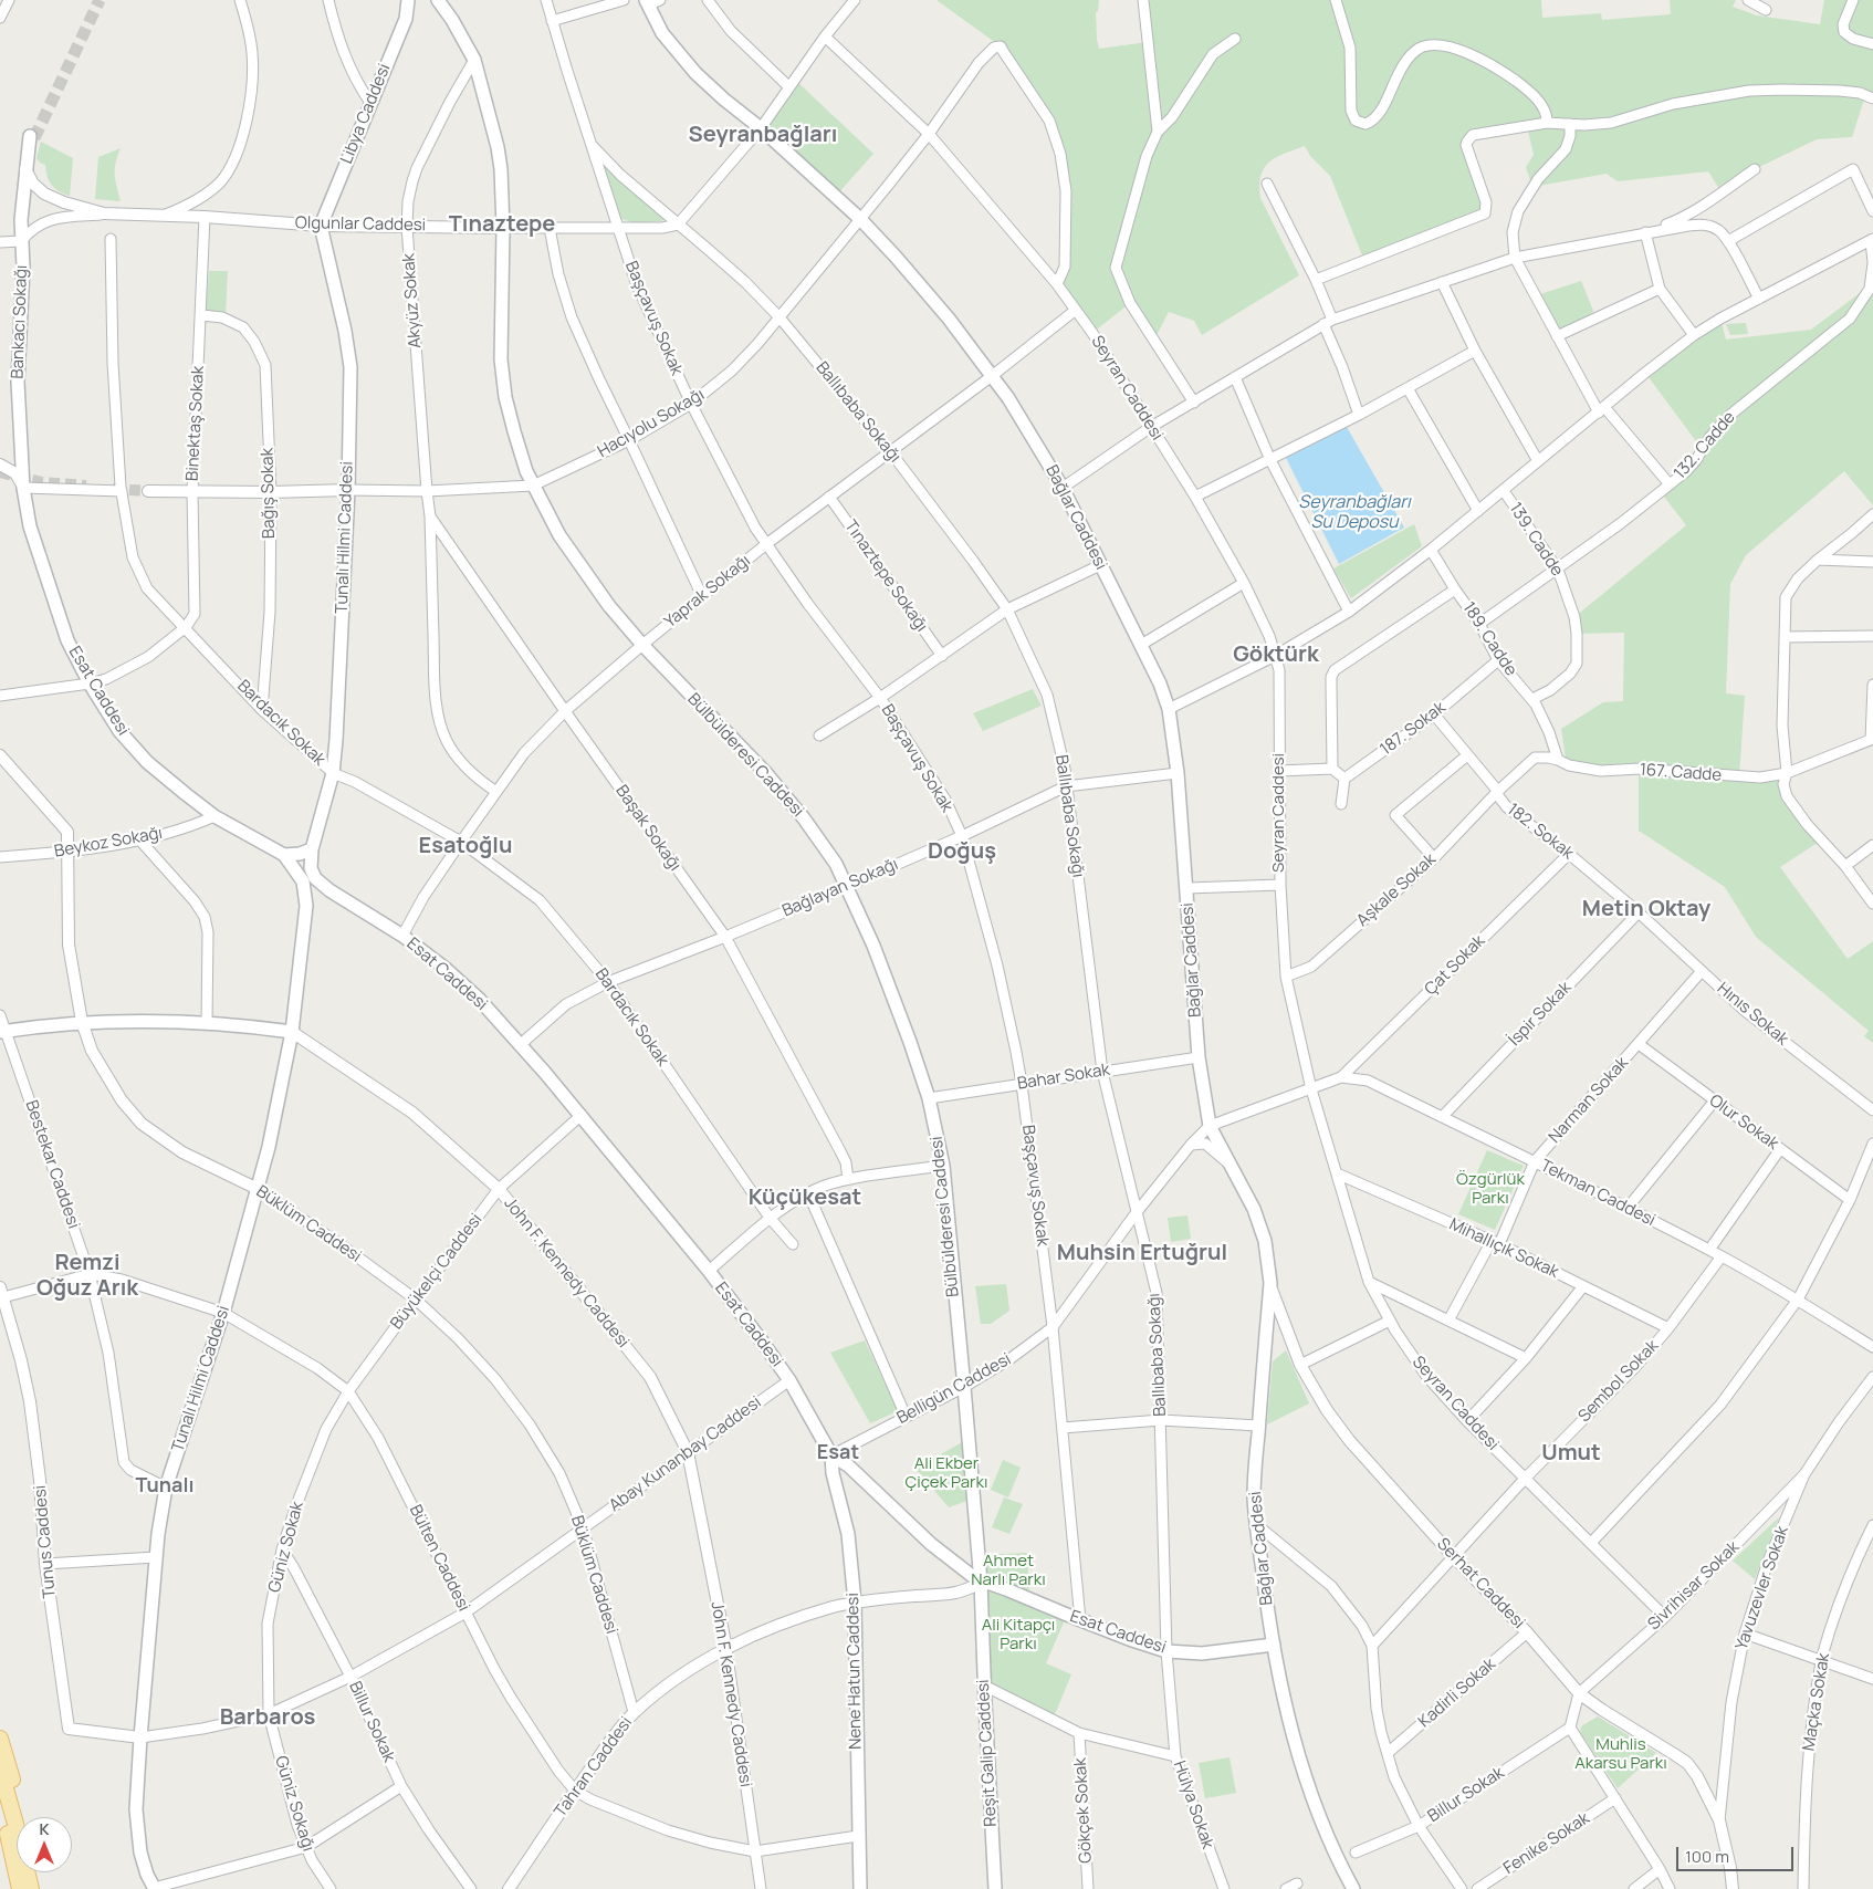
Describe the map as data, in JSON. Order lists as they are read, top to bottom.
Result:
{
  "streets": {
    "main road": [
      "Libya Caddesi",
      "Bankacı Sokağı",
      "Bağlar Caddesi",
      "Tunalı Hilmi Caddesi",
      "Esat Caddesi",
      "Bülbülderesi Caddesi",
      "John F. Kennedy Caddesi",
      "Nene Hatun Caddesi",
      "Reşit Galip Caddesi"
    ],
    "street": [
      "Olgunlar Caddesi",
      "Akyüz Sokak",
      "Başçavuş Sokak",
      "Seyran Caddesi",
      "Ballıbaba Sokağı",
      "Binektaş Sokak",
      "Hacıyolu Sokağı",
      "132. Cadde",
      "Bağış Sokak",
      "139. Cadde",
      "Tınaztepe Sokağı",
      "Yaprak Sokağı",
      "189. Cadde",
      "Bardacık Sokak",
      "187. Sokak",
      "167. Cadde",
      "Başak Sokağı",
      "182. Sokak",
      "Beykoz Sokağı",
      "Bağlayan Sokağı",
      "Aşkale Sokak",
      "Çat Sokak",
      "İspir Sokak",
      "Hınıs Sokak",
      "Bahar Sokak",
      "Narman Sokak",
      "Olur Sokak",
      "Bestekar Caddesi",
      "Tekman Caddesi",
      "Büklüm Caddesi",
      "Mihallıçık Sokak",
      "Büyükelçi Caddesi",
      "Sembol Sokak",
      "Belligün Caddesi",
      "Abay Kunanbay Caddesi",
      "Tunus Caddesi",
      "Güniz Sokak",
      "Bülten Caddesi",
      "Serhat Caddesi",
      "Sivrihisar Sokak",
      "Yavuzevler Sokak",
      "Kadirli Sokak",
      "Maçka Sokak",
      "Billur Sokak",
      "Tahran Caddesi",
      "Güniz Sokağı",
      "Hülya Sokak",
      "Gökçek Sokak",
      "Fenike Sokak"
    ]
  },
  "crossings": [
    ["Libya Caddesi", "Olgunlar Caddesi"],
    ["Libya Caddesi", "Tunalı Hilmi Caddesi"],
    ["Olgunlar Caddesi", "Akyüz Sokak"],
    ["Olgunlar Caddesi", "Başçavuş Sokak"],
    ["Olgunlar Caddesi", "Bankacı Sokağı"],
    ["Olgunlar Caddesi", "Ballıbaba Sokağı"],
    ["Olgunlar Caddesi", "Binektaş Sokak"],
    ["Olgunlar Caddesi", "Tunalı Hilmi Caddesi"],
    ["Olgunlar Caddesi", "Bülbülderesi Caddesi"],
    ["Akyüz Sokak", "Hacıyolu Sokağı"],
    ["Akyüz Sokak", "Bülbülderesi Caddesi"],
    ["Akyüz Sokak", "Başak Sokağı"],
    ["Başçavuş Sokak", "Ballıbaba Sokağı"],
    ["Başçavuş Sokak", "Hacıyolu Sokağı"],
    ["Başçavuş Sokak", "Yaprak Sokağı"],
    ["Başçavuş Sokak", "Esat Caddesi"],
    ["Başçavuş Sokak", "Bağlayan Sokağı"],
    ["Başçavuş Sokak", "Bahar Sokak"],
    ["Başçavuş Sokak", "Belligün Caddesi"],
    ["Bankacı Sokağı", "Esat Caddesi"],
    ["Seyran Caddesi", "Hacıyolu Sokağı"],
    ["Seyran Caddesi", "Yaprak Sokağı"],
    ["Seyran Caddesi", "Aşkale Sokak"],
    ["Seyran Caddesi", "Tekman Caddesi"],
    ["Seyran Caddesi", "Mihallıçık Sokak"],
    ["Seyran Caddesi", "Sembol Sokak"],
    ["Seyran Caddesi", "Sivrihisar Sokak"],
    ["Ballıbaba Sokağı", "Hacıyolu Sokağı"],
    ["Ballıbaba Sokağı", "Yaprak Sokağı"],
    ["Ballıbaba Sokağı", "Esat Caddesi"],
    ["Ballıbaba Sokağı", "Bağlayan Sokağı"],
    ["Ballıbaba Sokağı", "Bahar Sokak"],
    ["Ballıbaba Sokağı", "Belligün Caddesi"],
    ["Ballıbaba Sokağı", "Hülya Sokak"],
    ["Binektaş Sokak", "Hacıyolu Sokağı"],
    ["Binektaş Sokak", "Bağış Sokak"],
    ["Binektaş Sokak", "Bardacık Sokak"],
    ["Hacıyolu Sokağı", "Bağış Sokak"],
    ["Hacıyolu Sokağı", "Bağlar Caddesi"],
    ["Hacıyolu Sokağı", "Tunalı Hilmi Caddesi"],
    ["Hacıyolu Sokağı", "Bülbülderesi Caddesi"],
    ["Hacıyolu Sokağı", "Başak Sokağı"],
    ["132. Cadde", "139. Cadde"],
    ["132. Cadde", "189. Cadde"],
    ["Bağış Sokak", "Bardacık Sokak"],
    ["Bağlar Caddesi", "Yaprak Sokağı"],
    ["Bağlar Caddesi", "Esat Caddesi"],
    ["Bağlar Caddesi", "Bağlayan Sokağı"],
    ["Bağlar Caddesi", "Bahar Sokak"],
    ["Bağlar Caddesi", "Tekman Caddesi"],
    ["Bağlar Caddesi", "Belligün Caddesi"],
    ["Bağlar Caddesi", "Serhat Caddesi"],
    ["Tunalı Hilmi Caddesi", "Esat Caddesi"],
    ["Tunalı Hilmi Caddesi", "Bardacık Sokak"],
    ["Tunalı Hilmi Caddesi", "Bestekar Caddesi"],
    ["Tunalı Hilmi Caddesi", "Büklüm Caddesi"],
    ["Tunalı Hilmi Caddesi", "John F. Kennedy Caddesi"],
    ["Tunalı Hilmi Caddesi", "Abay Kunanbay Caddesi"],
    ["Tunalı Hilmi Caddesi", "Tunus Caddesi"],
    ["Tunalı Hilmi Caddesi", "Bülten Caddesi"],
    ["139. Cadde", "189. Cadde"],
    ["Tınaztepe Sokağı", "Yaprak Sokağı"],
    ["Yaprak Sokağı", "Esat Caddesi"],
    ["Yaprak Sokağı", "Bardacık Sokak"],
    ["Yaprak Sokağı", "Bülbülderesi Caddesi"],
    ["Yaprak Sokağı", "Başak Sokağı"],
    ["189. Cadde", "187. Sokak"],
    ["189. Cadde", "167. Cadde"],
    ["Esat Caddesi", "Bülbülderesi Caddesi"],
    ["Esat Caddesi", "Beykoz Sokağı"],
    ["Esat Caddesi", "Bağlayan Sokağı"],
    ["Esat Caddesi", "Büyükelçi Caddesi"],
    ["Esat Caddesi", "Belligün Caddesi"],
    ["Esat Caddesi", "Abay Kunanbay Caddesi"],
    ["Esat Caddesi", "Nene Hatun Caddesi"],
    ["Esat Caddesi", "Reşit Galip Caddesi"],
    ["Esat Caddesi", "Tahran Caddesi"],
    ["Esat Caddesi", "Hülya Sokak"],
    ["Bardacık Sokak", "Bağlayan Sokağı"],
    ["187. Sokak", "182. Sokak"],
    ["Bülbülderesi Caddesi", "Bağlayan Sokağı"],
    ["Bülbülderesi Caddesi", "Bahar Sokak"],
    ["Bülbülderesi Caddesi", "Belligün Caddesi"],
    ["Bülbülderesi Caddesi", "Reşit Galip Caddesi"],
    ["Bülbülderesi Caddesi", "Tahran Caddesi"],
    ["167. Cadde", "182. Sokak"],
    ["167. Cadde", "Aşkale Sokak"],
    ["Başak Sokağı", "Bağlayan Sokağı"],
    ["182. Sokak", "Aşkale Sokak"],
    ["182. Sokak", "Çat Sokak"],
    ["182. Sokak", "İspir Sokak"],
    ["182. Sokak", "Hınıs Sokak"],
    ["Beykoz Sokağı", "Büklüm Caddesi"],
    ["Çat Sokak", "Tekman Caddesi"],
    ["İspir Sokak", "Hınıs Sokak"],
    ["İspir Sokak", "Tekman Caddesi"],
    ["Hınıs Sokak", "Narman Sokak"],
    ["Narman Sokak", "Olur Sokak"],
    ["Narman Sokak", "Tekman Caddesi"],
    ["Narman Sokak", "Mihallıçık Sokak"],
    ["Bestekar Caddesi", "John F. Kennedy Caddesi"],
    ["Bestekar Caddesi", "Bülten Caddesi"],
    ["Tekman Caddesi", "Sembol Sokak"],
    ["Tekman Caddesi", "Belligün Caddesi"],
    ["Büklüm Caddesi", "Büyükelçi Caddesi"],
    ["Büklüm Caddesi", "John F. Kennedy Caddesi"],
    ["Büklüm Caddesi", "Abay Kunanbay Caddesi"],
    ["Büklüm Caddesi", "Tahran Caddesi"],
    ["Mihallıçık Sokak", "Sembol Sokak"],
    ["Büyükelçi Caddesi", "John F. Kennedy Caddesi"],
    ["Büyükelçi Caddesi", "Güniz Sokak"],
    ["Büyükelçi Caddesi", "Bülten Caddesi"],
    ["John F. Kennedy Caddesi", "Abay Kunanbay Caddesi"],
    ["John F. Kennedy Caddesi", "Bülten Caddesi"],
    ["John F. Kennedy Caddesi", "Tahran Caddesi"],
    ["Sembol Sokak", "Serhat Caddesi"],
    ["Belligün Caddesi", "Nene Hatun Caddesi"],
    ["Abay Kunanbay Caddesi", "Tunus Caddesi"],
    ["Abay Kunanbay Caddesi", "Güniz Sokak"],
    ["Abay Kunanbay Caddesi", "Bülten Caddesi"],
    ["Abay Kunanbay Caddesi", "Billur Sokak"],
    ["Abay Kunanbay Caddesi", "Güniz Sokağı"],
    ["Tunus Caddesi", "Bülten Caddesi"],
    ["Güniz Sokak", "Bülten Caddesi"],
    ["Güniz Sokak", "Billur Sokak"],
    ["Güniz Sokak", "Güniz Sokağı"],
    ["Bülten Caddesi", "Nene Hatun Caddesi"],
    ["Bülten Caddesi", "Tahran Caddesi"],
    ["Serhat Caddesi", "Sivrihisar Sokak"],
    ["Serhat Caddesi", "Yavuzevler Sokak"],
    ["Serhat Caddesi", "Kadirli Sokak"],
    ["Sivrihisar Sokak", "Yavuzevler Sokak"],
    ["Nene Hatun Caddesi", "Tahran Caddesi"],
    ["Reşit Galip Caddesi", "Tahran Caddesi"]
  ],
  "districts": [
    "Seyranbağları",
    "Tınaztepe",
    "Göktürk",
    "Esatoğlu",
    "Doğuş",
    "Metin Oktay",
    "Küçükesat",
    "Muhsin Ertuğrul",
    "Remzi Oğuz Arık",
    "Esat",
    "Umut",
    "Tunalı",
    "Barbaros"
  ],
  "water": ["Seyranbağları Su Deposu"],
  "parks": [
    "Özgürlük Parkı",
    "Ali Ekber Çiçek Parkı",
    "Ahmet Narlı Parkı",
    "Ali Kitapçı Parkı",
    "Muhlis Akarsu Parkı"
  ],
  "scale_bar": "100 m",
  "north": "top"
}
